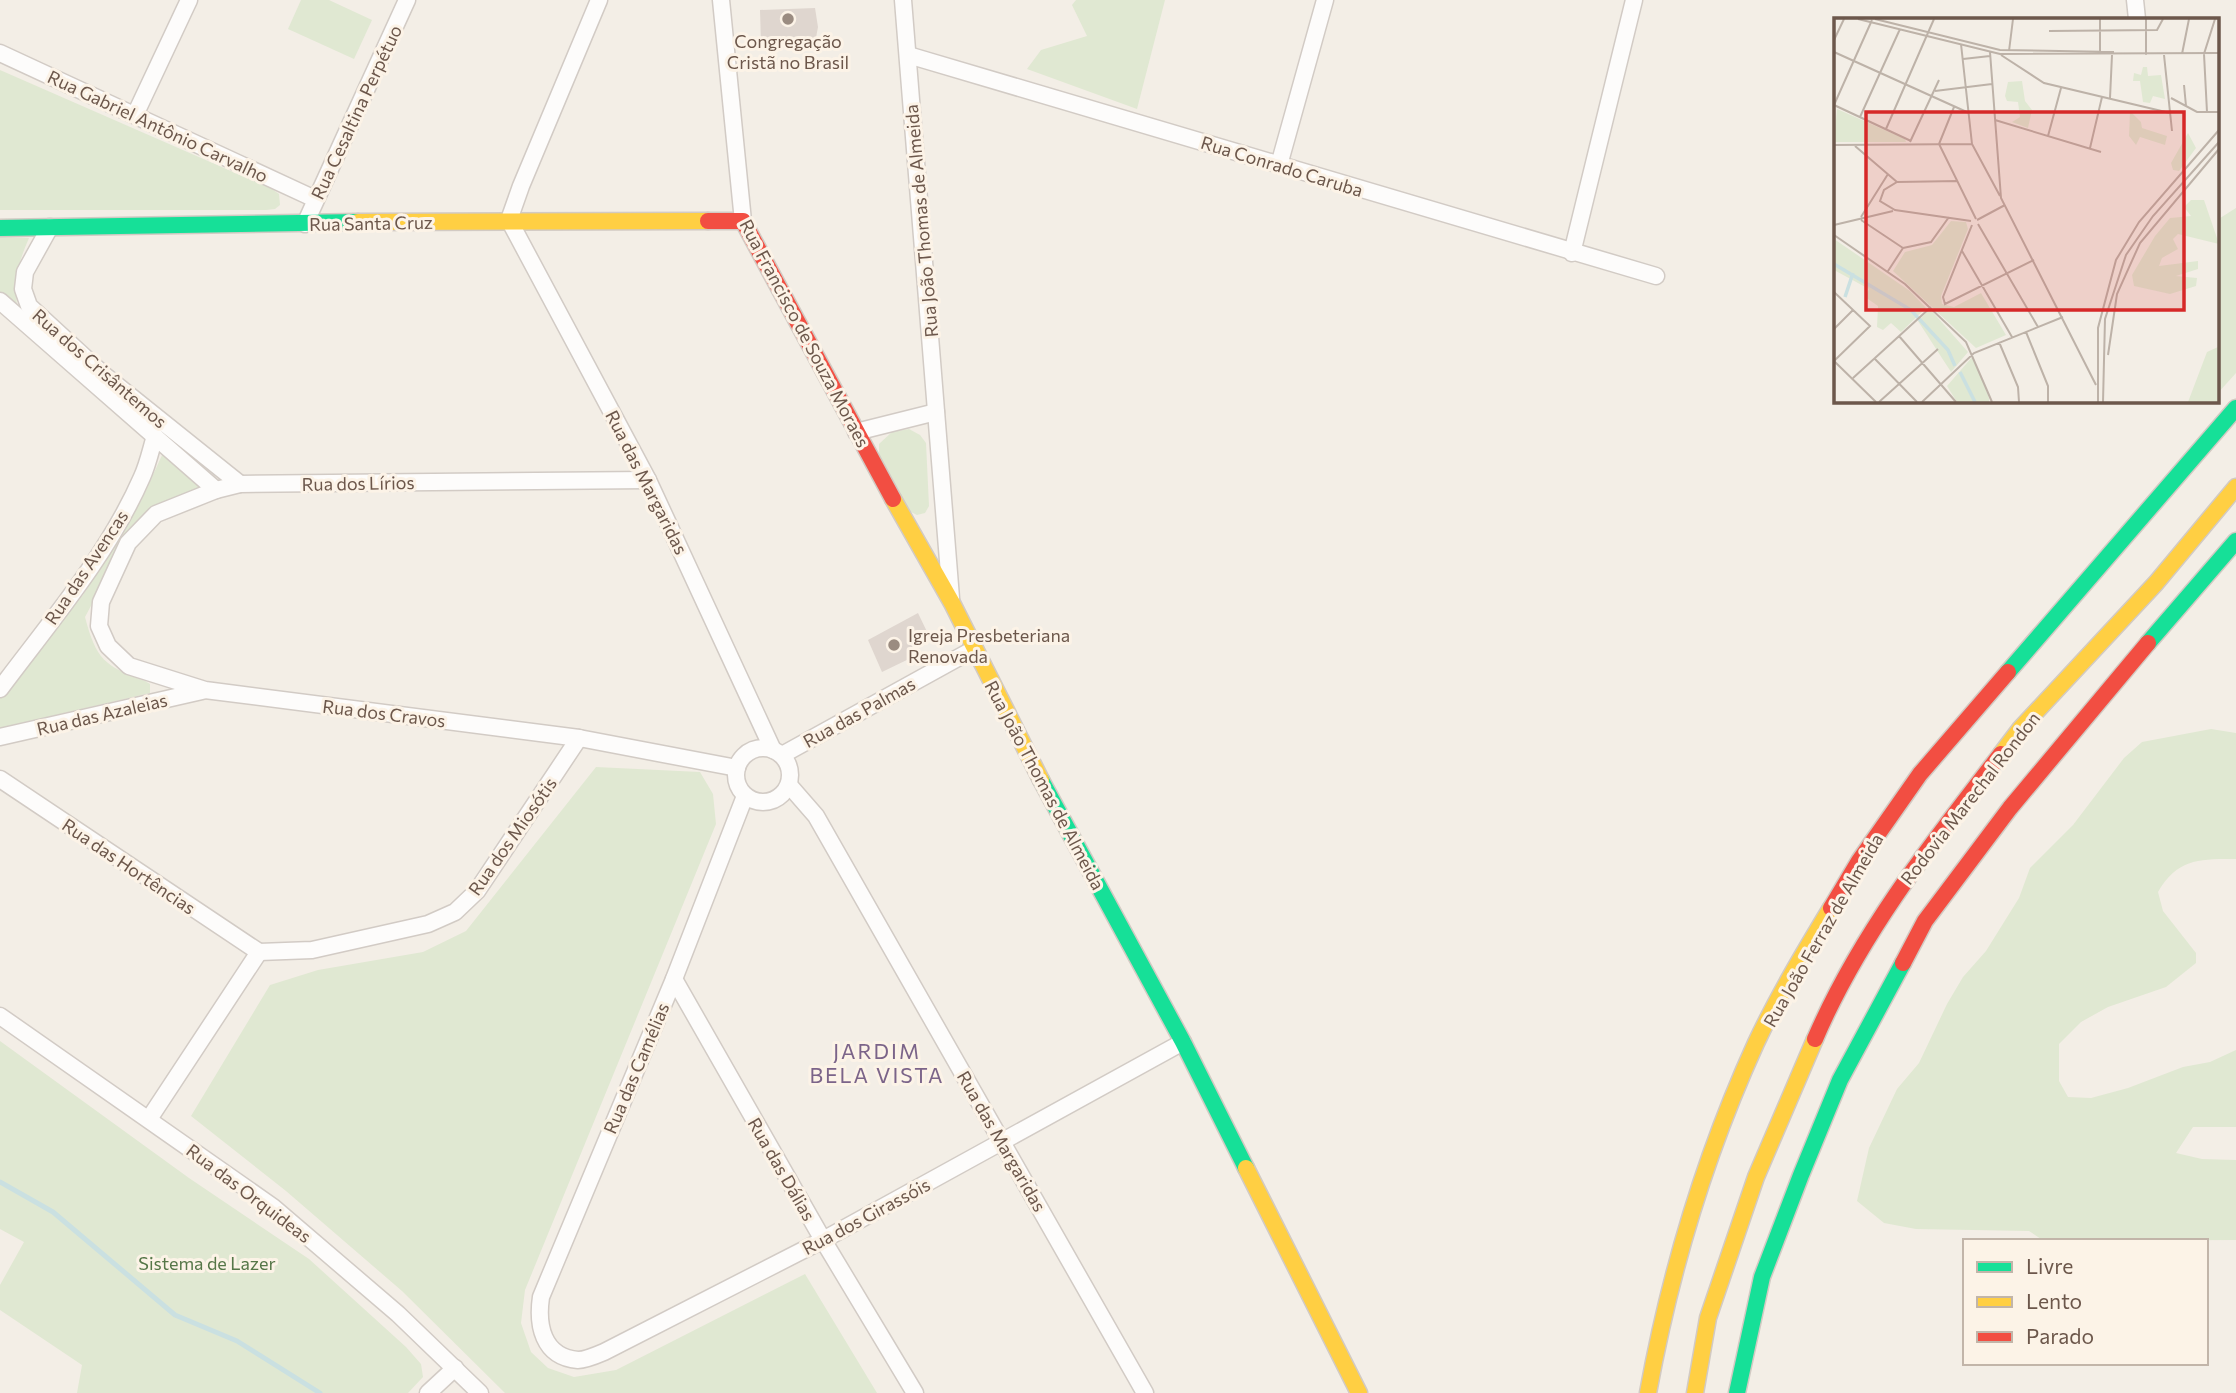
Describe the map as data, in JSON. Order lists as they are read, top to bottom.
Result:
{
  "streets": {
    "main road": [
      "Rua João Thomas de Almeida",
      "Rua Santa Cruz",
      "Rua Francisco de Souza Moraes",
      "Rodovia Marechal Rondon",
      "Rua João Ferraz de Almeida"
    ],
    "street": [
      "Rua Cesaltina Perpétuo",
      "Rua Gabriel Antônio Carvalho",
      "Rua Conrado Caruba",
      "Rua dos Crisântemos",
      "Rua das Margaridas",
      "Rua dos Lírios",
      "Rua das Avencas",
      "Rua das Palmas",
      "Rua dos Cravos",
      "Rua das Azaleias",
      "Rua dos Miosótis",
      "Rua das Hortências",
      "Rua das Camélias",
      "Rua das Dálias",
      "Rua das Orquideas",
      "Rua dos Girassóis"
    ]
  },
  "crossings": [
    ["Rua Cesaltina Perpétuo", "Rua Gabriel Antônio Carvalho"],
    ["Rua Cesaltina Perpétuo", "Rua Santa Cruz"],
    ["Rua Conrado Caruba", "Rua João Thomas de Almeida"],
    ["Rua João Thomas de Almeida", "Rua Francisco de Souza Moraes"],
    ["Rua João Thomas de Almeida", "Rua das Palmas"],
    ["Rua João Thomas de Almeida", "Rua dos Girassóis"],
    ["Rua Santa Cruz", "Rua Francisco de Souza Moraes"],
    ["Rua Santa Cruz", "Rua dos Crisântemos"],
    ["Rua Santa Cruz", "Rua das Margaridas"],
    ["Rua dos Crisântemos", "Rua dos Lírios"],
    ["Rua dos Crisântemos", "Rua das Avencas"],
    ["Rua das Margaridas", "Rua dos Lírios"],
    ["Rua das Margaridas", "Rua das Palmas"],
    ["Rua das Margaridas", "Rua dos Cravos"],
    ["Rua das Margaridas", "Rua das Camélias"],
    ["Rua das Margaridas", "Rua dos Girassóis"],
    ["Rua dos Lírios", "Rua dos Cravos"],
    ["Rua das Palmas", "Rua dos Cravos"],
    ["Rua das Palmas", "Rua das Camélias"],
    ["Rua dos Cravos", "Rua das Azaleias"],
    ["Rua dos Cravos", "Rua dos Miosótis"],
    ["Rua dos Cravos", "Rua das Camélias"],
    ["Rua dos Miosótis", "Rua das Hortências"],
    ["Rua das Camélias", "Rua das Dálias"],
    ["Rua das Camélias", "Rua dos Girassóis"],
    ["Rua das Dálias", "Rua dos Girassóis"]
  ],
  "districts": ["JARDIM BELA VISTA"],
  "parks": ["Sistema de Lazer"],
  "places": ["Congregação Cristã no Brasil", "Igreja Presbeteriana Renovada"],
  "legend": ["Livre", "Lento", "Parado"]
}
